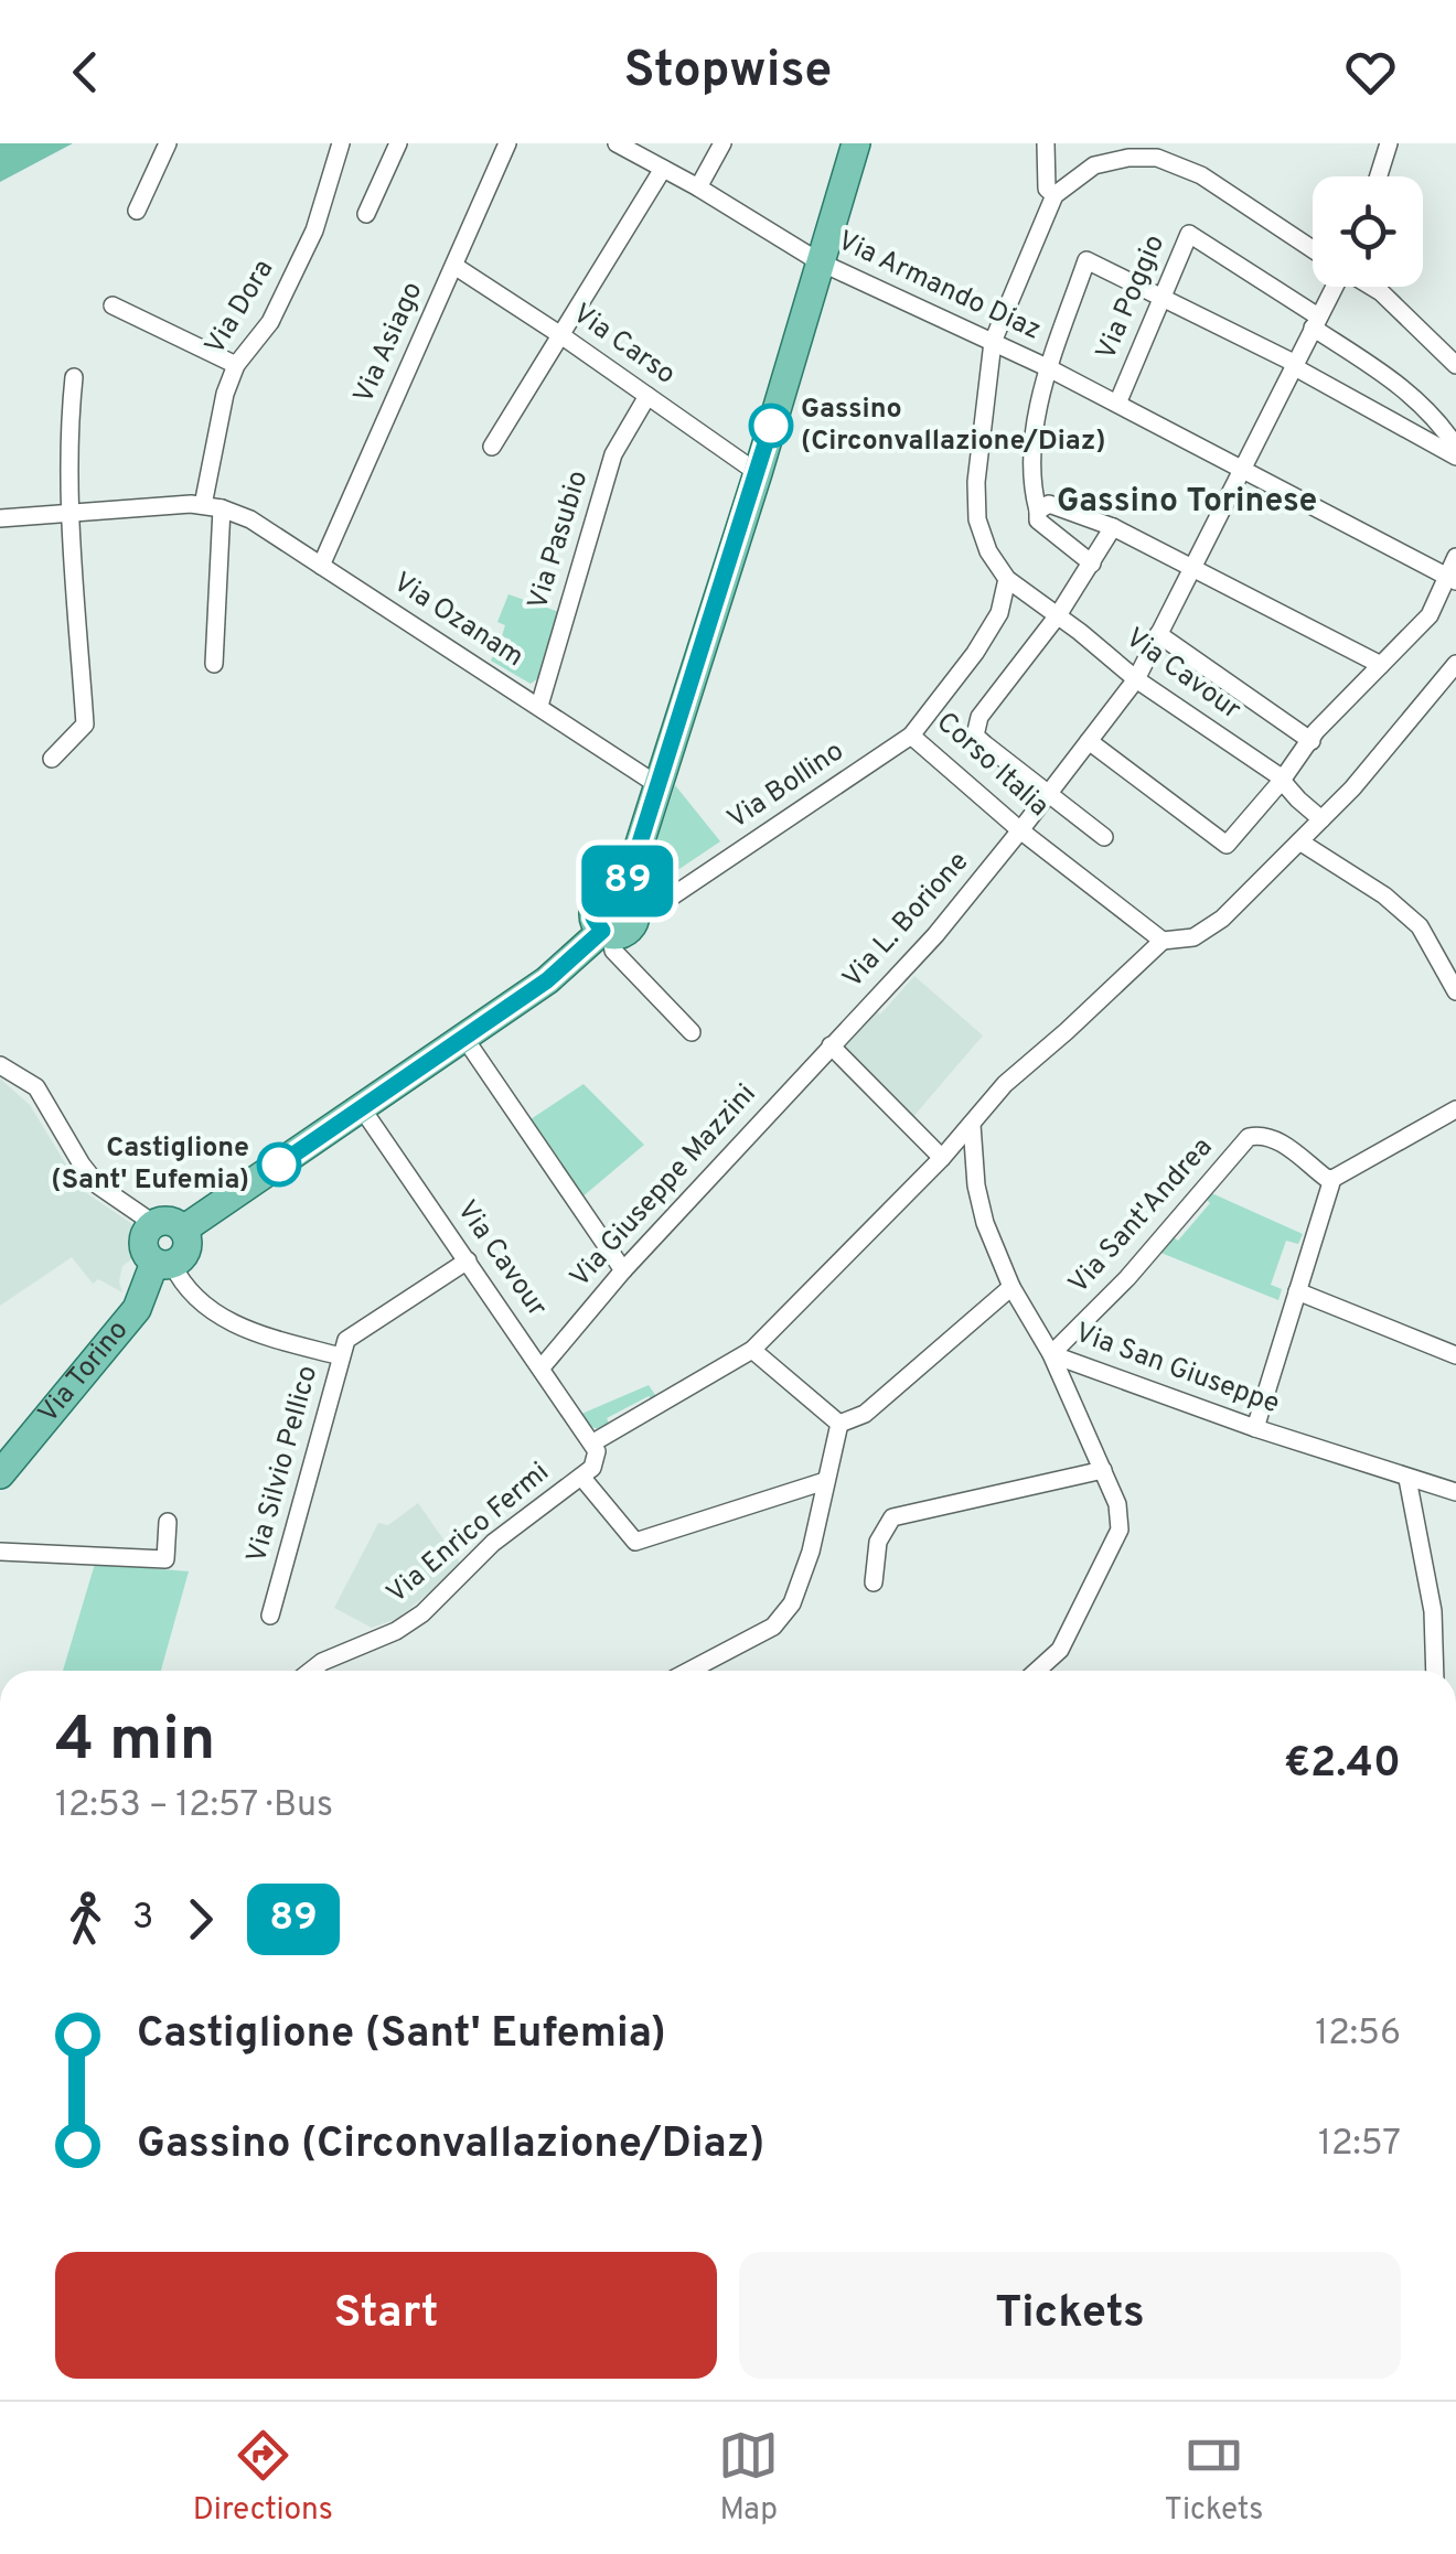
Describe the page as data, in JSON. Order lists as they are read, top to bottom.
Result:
{
  "streets": {
    "main road": ["Via Torino"],
    "street": [
      "Via Armando Diaz",
      "Via Poggio",
      "Via Dora",
      "Via Asiago",
      "Via Carso",
      "Via Pasubio",
      "Via Ozanam",
      "Via Cavour",
      "Corso Italia",
      "Via Bollino",
      "Via L. Borione",
      "Via Giuseppe Mazzini",
      "Via Sant'Andrea",
      "Via San Giuseppe",
      "Via Silvio Pellico",
      "Via Enrico Fermi"
    ]
  },
  "crossings": [
    ["Via Armando Diaz", "Via Poggio"],
    ["Via Dora", "Via Ozanam"],
    ["Via Asiago", "Via Carso"],
    ["Via Asiago", "Via Ozanam"],
    ["Via Carso", "Via Pasubio"],
    ["Via Pasubio", "Via Ozanam"],
    ["Via Cavour", "Corso Italia"],
    ["Via Cavour", "Via Giuseppe Mazzini"],
    ["Via Cavour", "Via Silvio Pellico"],
    ["Via Cavour", "Via Enrico Fermi"],
    ["Corso Italia", "Via Bollino"],
    ["Corso Italia", "Via L. Borione"],
    ["Via L. Borione", "Via Giuseppe Mazzini"],
    ["Via Sant'Andrea", "Via San Giuseppe"]
  ],
  "districts": ["Gassino Torinese"],
  "places": ["Gassino (Circonvallazione/Diaz)", "Castiglione (Sant' Eufemia)"],
  "lines": ["bus line 89"],
  "page": {
    "header": "Stopwise",
    "on_map": "89",
    "heading": ["4 min", "12:53 – 12:57 · Bus", "€2.40"],
    "legs": ["3", "89"],
    "list": [
      {
        "name": "Castiglione (Sant' Eufemia)",
        "value": "12:56"
      },
      {
        "name": "Gassino (Circonvallazione/Diaz)",
        "value": "12:57"
      }
    ],
    "buttons": ["Start", "Tickets"],
    "tabs": ["Directions", "Map", "Tickets"]
  }
}
